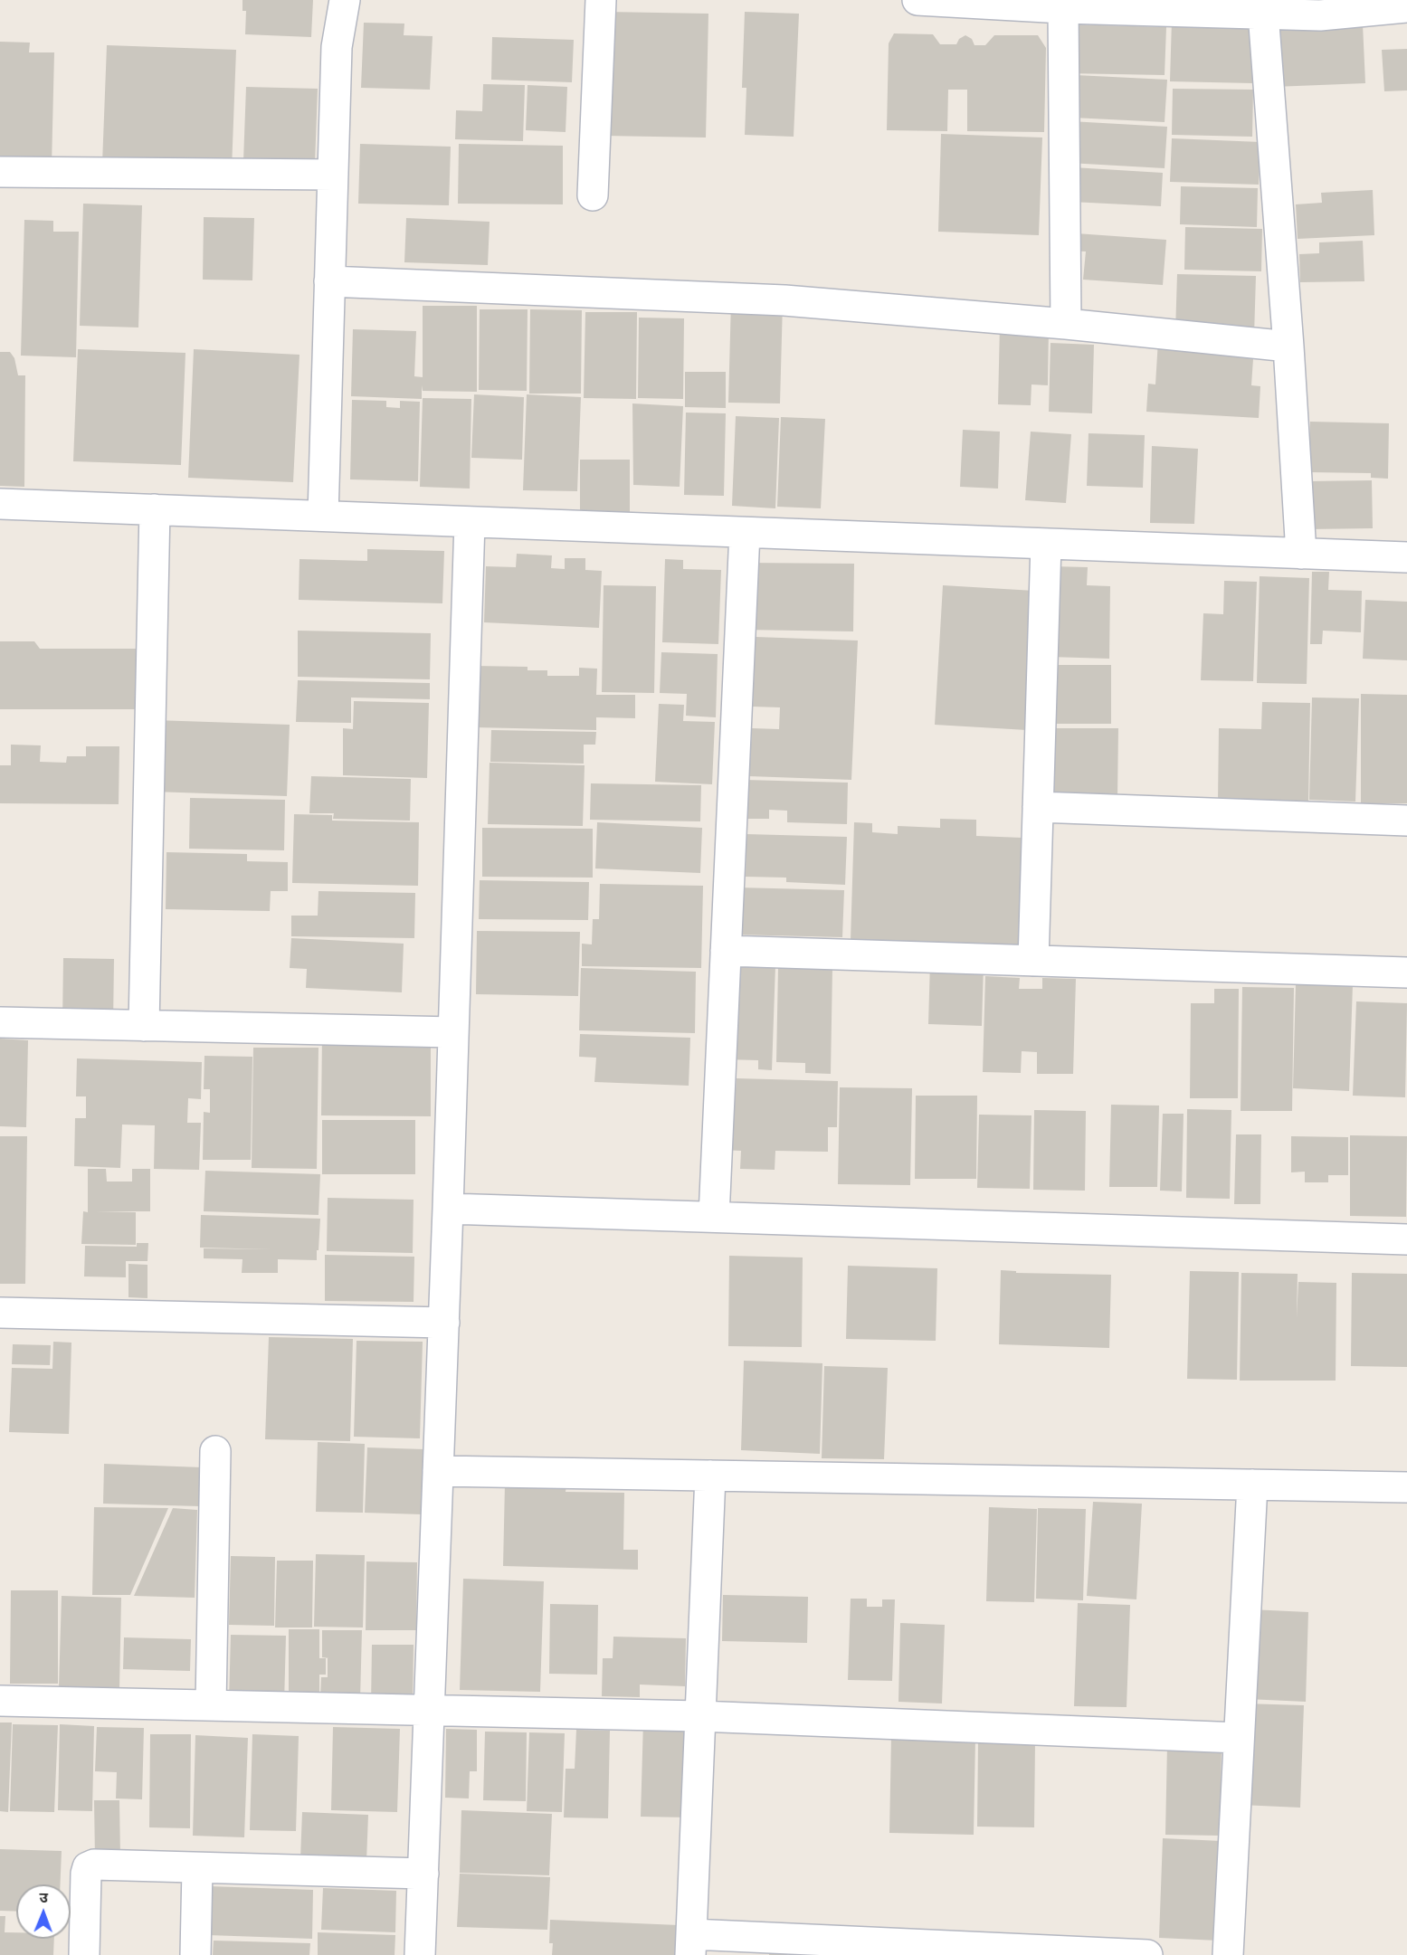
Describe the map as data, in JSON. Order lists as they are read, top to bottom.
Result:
{
  "north": "top"
}
